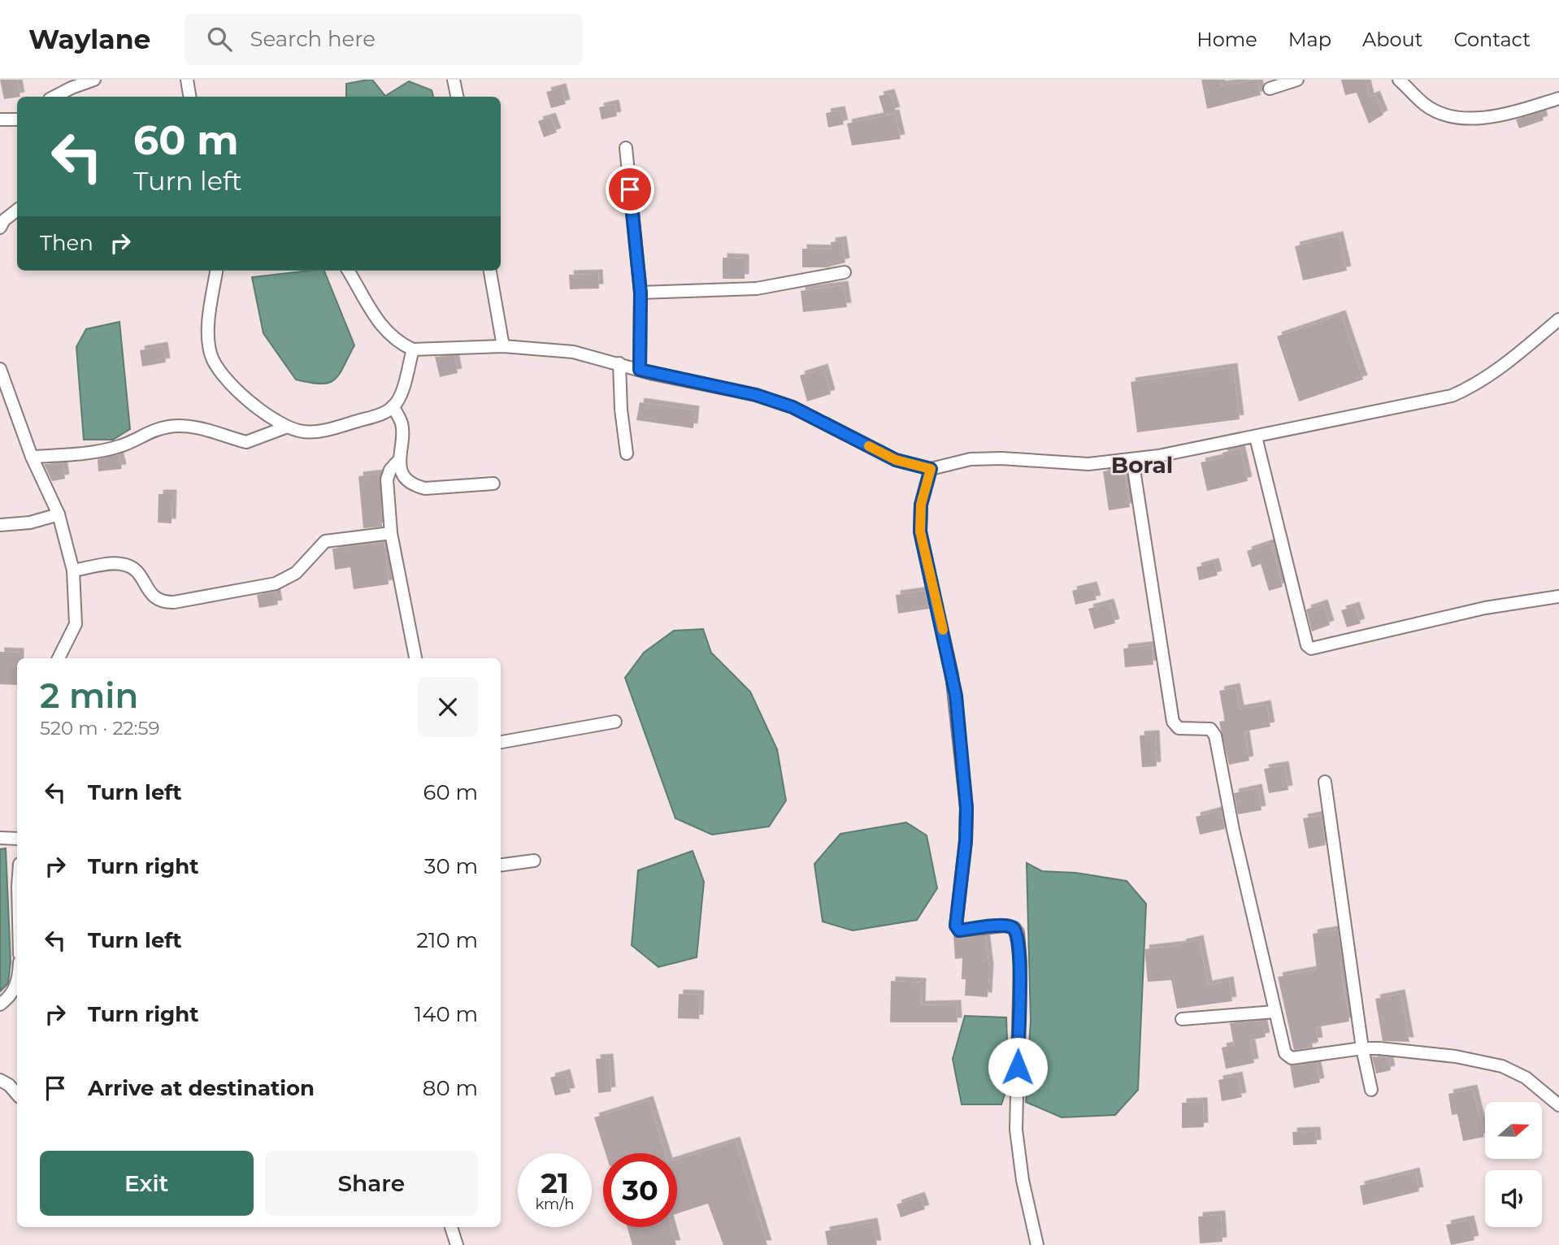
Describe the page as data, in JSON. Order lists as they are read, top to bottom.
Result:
{
  "districts": ["Boral"],
  "north": "right",
  "page": {
    "header": "Waylane",
    "search": "Search here",
    "nav": [
      "Home",
      "Map",
      "About",
      "Contact"
    ],
    "turn": ["60 m", "Turn left"],
    "then": "Then",
    "heading": ["2 min", "520 m · 22:59"],
    "list": [
      {
        "name": "Turn left",
        "value": "60 m"
      },
      {
        "name": "Turn right",
        "value": "30 m"
      },
      {
        "name": "Turn left",
        "value": "210 m"
      },
      {
        "name": "Turn right",
        "value": "140 m"
      },
      {
        "name": "Arrive at destination",
        "value": "80 m"
      }
    ],
    "buttons": ["Exit", "Share"],
    "speed": "21 km/h",
    "limit": "30"
  }
}
